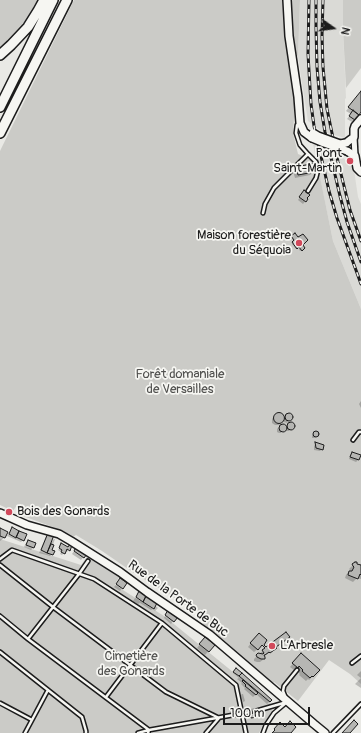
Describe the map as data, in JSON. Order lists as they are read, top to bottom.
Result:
{
  "streets": {
    "main road": ["Rue de la Porte de Buc"]
  },
  "parks": ["Forêt domaniale de Versailles", "Cimetière des Gonards"],
  "places": [
    "Pont Saint-Martin",
    "Maison forestière du Séquoia",
    "Bois des Gonards",
    "L’Arbresle"
  ],
  "scale_bar": "100 m",
  "north": "right"
}
